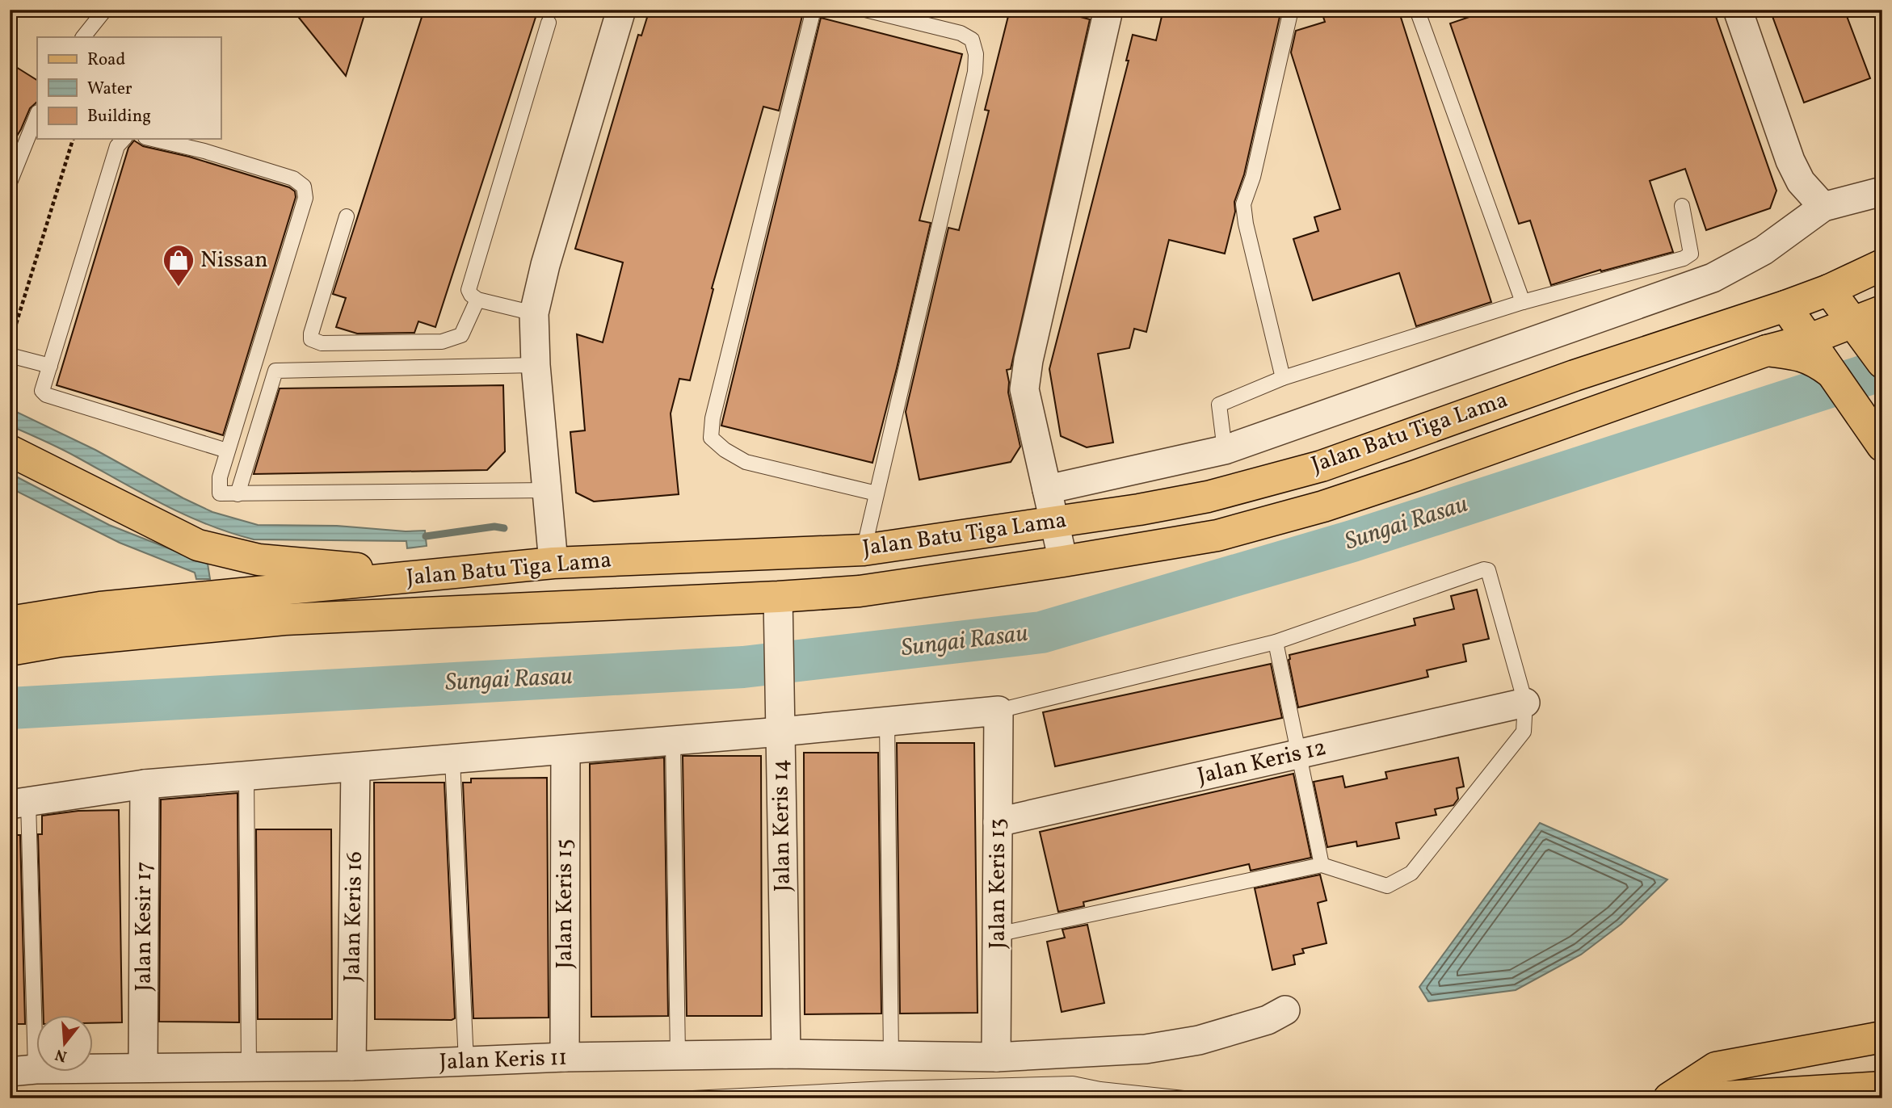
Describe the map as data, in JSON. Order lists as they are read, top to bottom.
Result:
{
  "streets": {
    "main road": ["Jalan Batu Tiga Lama"],
    "street": [
      "Jalan Keris 12",
      "Jalan Keris 14",
      "Jalan Keris 13",
      "Jalan Keris 15",
      "Jalan Keris 16",
      "Jalan Kesir 17",
      "Jalan Keris 11"
    ]
  },
  "crossings": [
    ["Jalan Batu Tiga Lama", "Jalan Keris 14"],
    ["Jalan Keris 12", "Jalan Keris 13"],
    ["Jalan Keris 14", "Jalan Keris 11"],
    ["Jalan Keris 13", "Jalan Keris 11"],
    ["Jalan Keris 15", "Jalan Keris 11"],
    ["Jalan Keris 16", "Jalan Keris 11"],
    ["Jalan Kesir 17", "Jalan Keris 11"]
  ],
  "water": ["Sungai Rasau"],
  "places": {
    "shop": ["Nissan"]
  },
  "legend": ["Road", "Water", "Building"],
  "north": "bottom"
}
